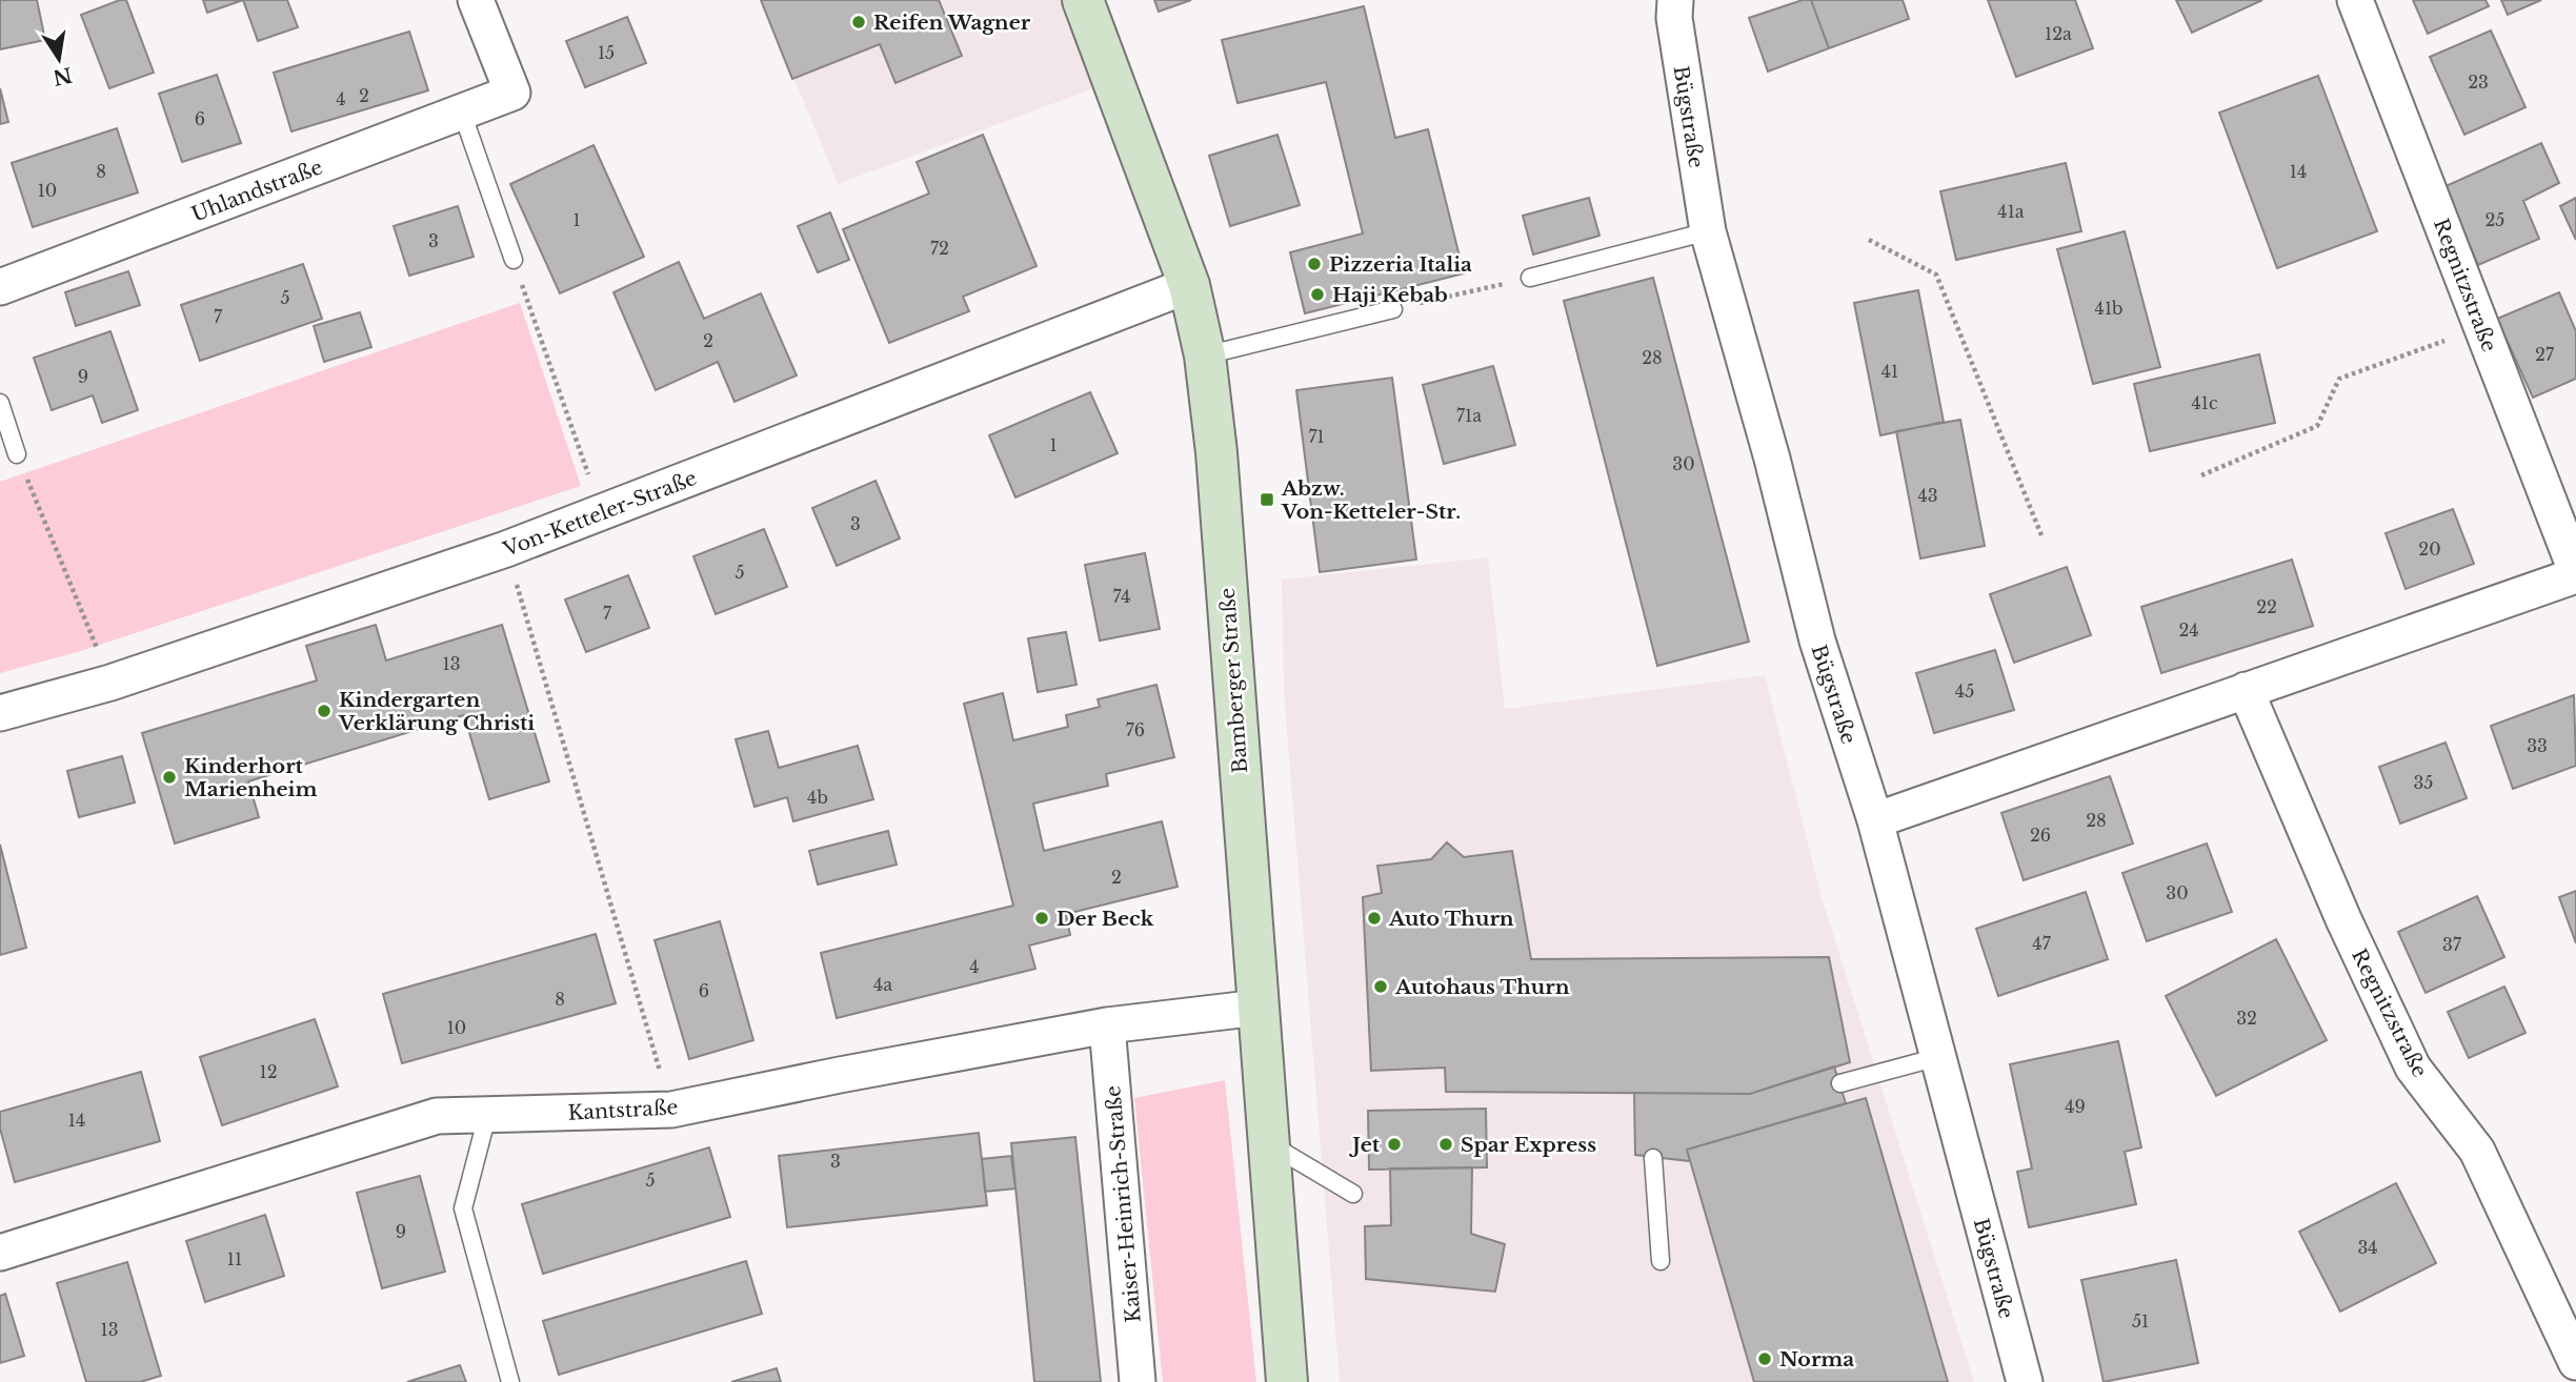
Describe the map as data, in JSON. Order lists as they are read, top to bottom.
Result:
{
  "streets": {
    "main road": ["Bamberger Straße"],
    "street": [
      "Bügstraße",
      "Uhlandstraße",
      "Regnitzstraße",
      "Von-Ketteler-Straße",
      "Kantstraße",
      "Kaiser-Heinrich-Straße"
    ]
  },
  "crossings": [
    ["Bügstraße", "Regnitzstraße"],
    ["Von-Ketteler-Straße", "Bamberger Straße"],
    ["Bamberger Straße", "Kantstraße"],
    ["Kantstraße", "Kaiser-Heinrich-Straße"]
  ],
  "places": {
    "other": [
      "Reifen Wagner",
      "Pizzeria Italia",
      "Haji Kebab",
      "Kindergarten Verklärung Christi",
      "Kinderhort Marienheim",
      "Der Beck",
      "Auto Thurn",
      "Autohaus Thurn",
      "Jet",
      "Spar Express",
      "Norma"
    ],
    "transit": ["Abzw. Von-Ketteler-Str."]
  },
  "house_numbers": [
    "12a",
    "15",
    "23",
    "2",
    "4",
    "6",
    "8",
    "14",
    "10",
    "41a",
    "1",
    "25",
    "3",
    "72",
    "5",
    "41b",
    "7",
    "2",
    "27",
    "28",
    "41",
    "9",
    "41c",
    "71a",
    "71",
    "1",
    "30",
    "43",
    "3",
    "20",
    "5",
    "74",
    "22",
    "7",
    "24",
    "13",
    "45",
    "76",
    "33",
    "35",
    "4b",
    "28",
    "26",
    "2",
    "30",
    "47",
    "37",
    "4",
    "4a",
    "6",
    "8",
    "32",
    "10",
    "12",
    "49",
    "14",
    "3",
    "5",
    "9",
    "34",
    "11",
    "51",
    "13"
  ],
  "north": "bottom"
}
